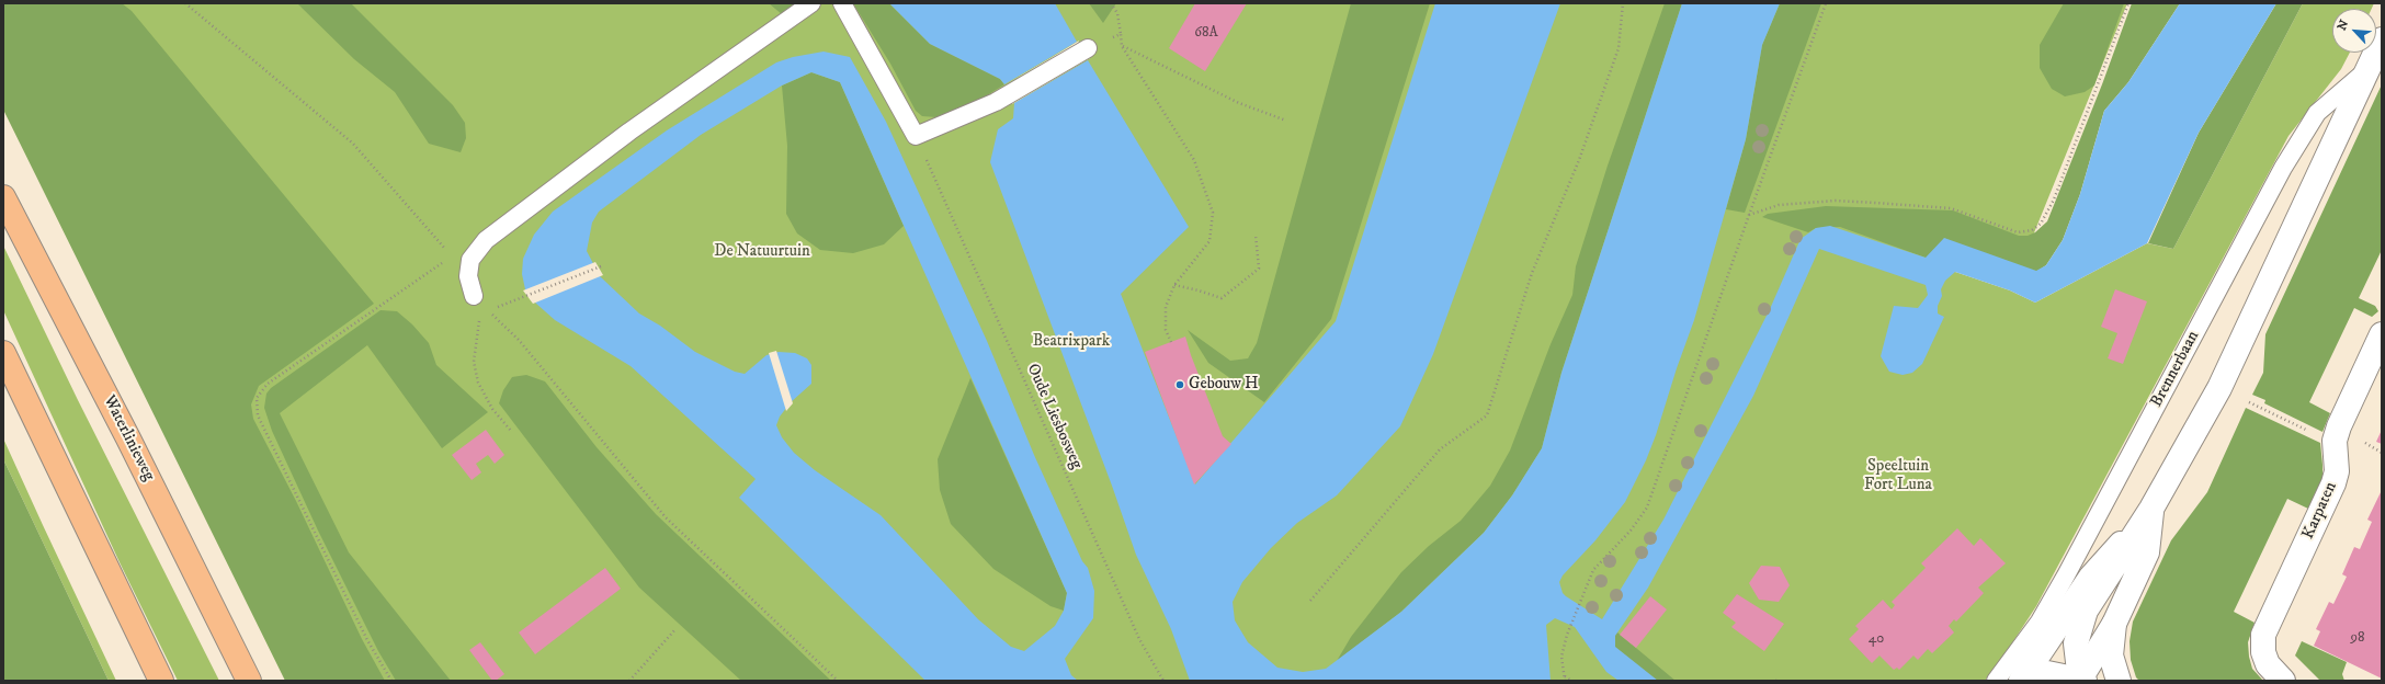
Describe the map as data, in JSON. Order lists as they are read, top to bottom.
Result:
{
  "streets": {
    "main road": ["Waterlinieweg"],
    "street": ["Brennerbaan", "Karpaten"],
    "path": ["Oude Liesbosweg"]
  },
  "parks": ["De Natuurtuin", "Beatrixpark", "Speeltuin Fort Luna"],
  "places": ["Gebouw H"],
  "house_numbers": ["68A", "98", "40"],
  "north": "top left"
}
